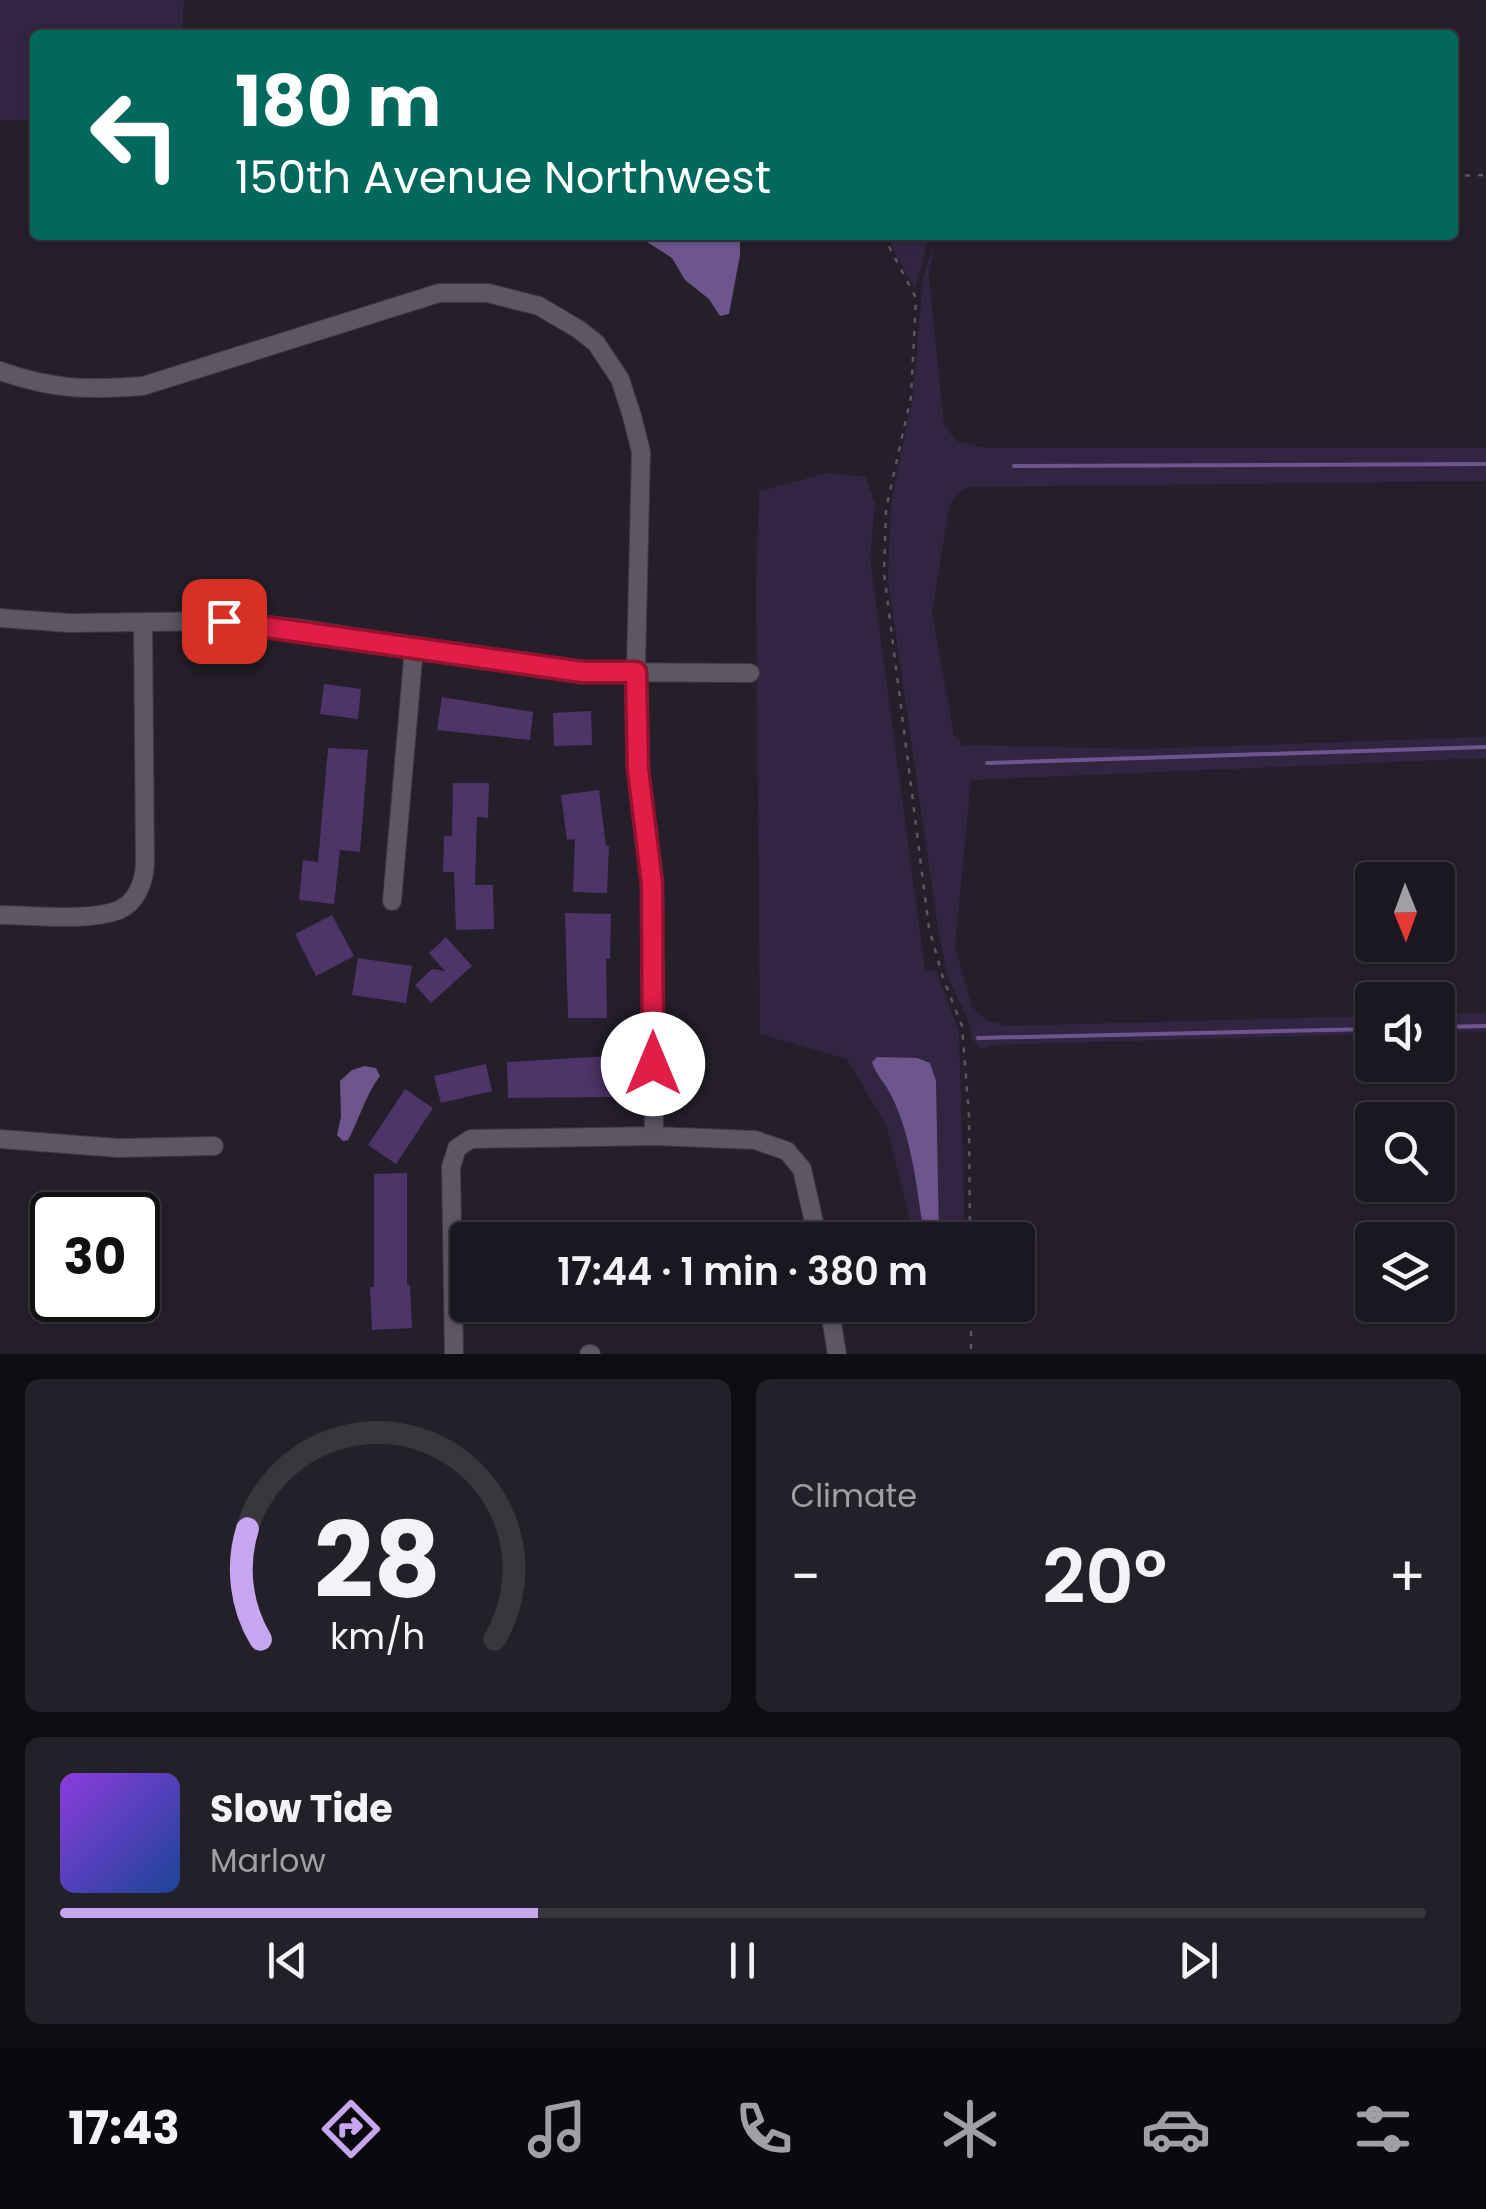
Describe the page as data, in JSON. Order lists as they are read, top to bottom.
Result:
{
  "north": "bottom",
  "page": {
    "turn": ["180 m", "150th Avenue Northwest"],
    "limit": "30",
    "trip": "17:44 · 1 min · 380 m",
    "tile": "Climate",
    "heat": ["−", "20°", "+"],
    "song": ["Slow Tide", "Marlow"],
    "tabs": "17:43",
    "gauge": ["28", "km/h"]
  }
}
